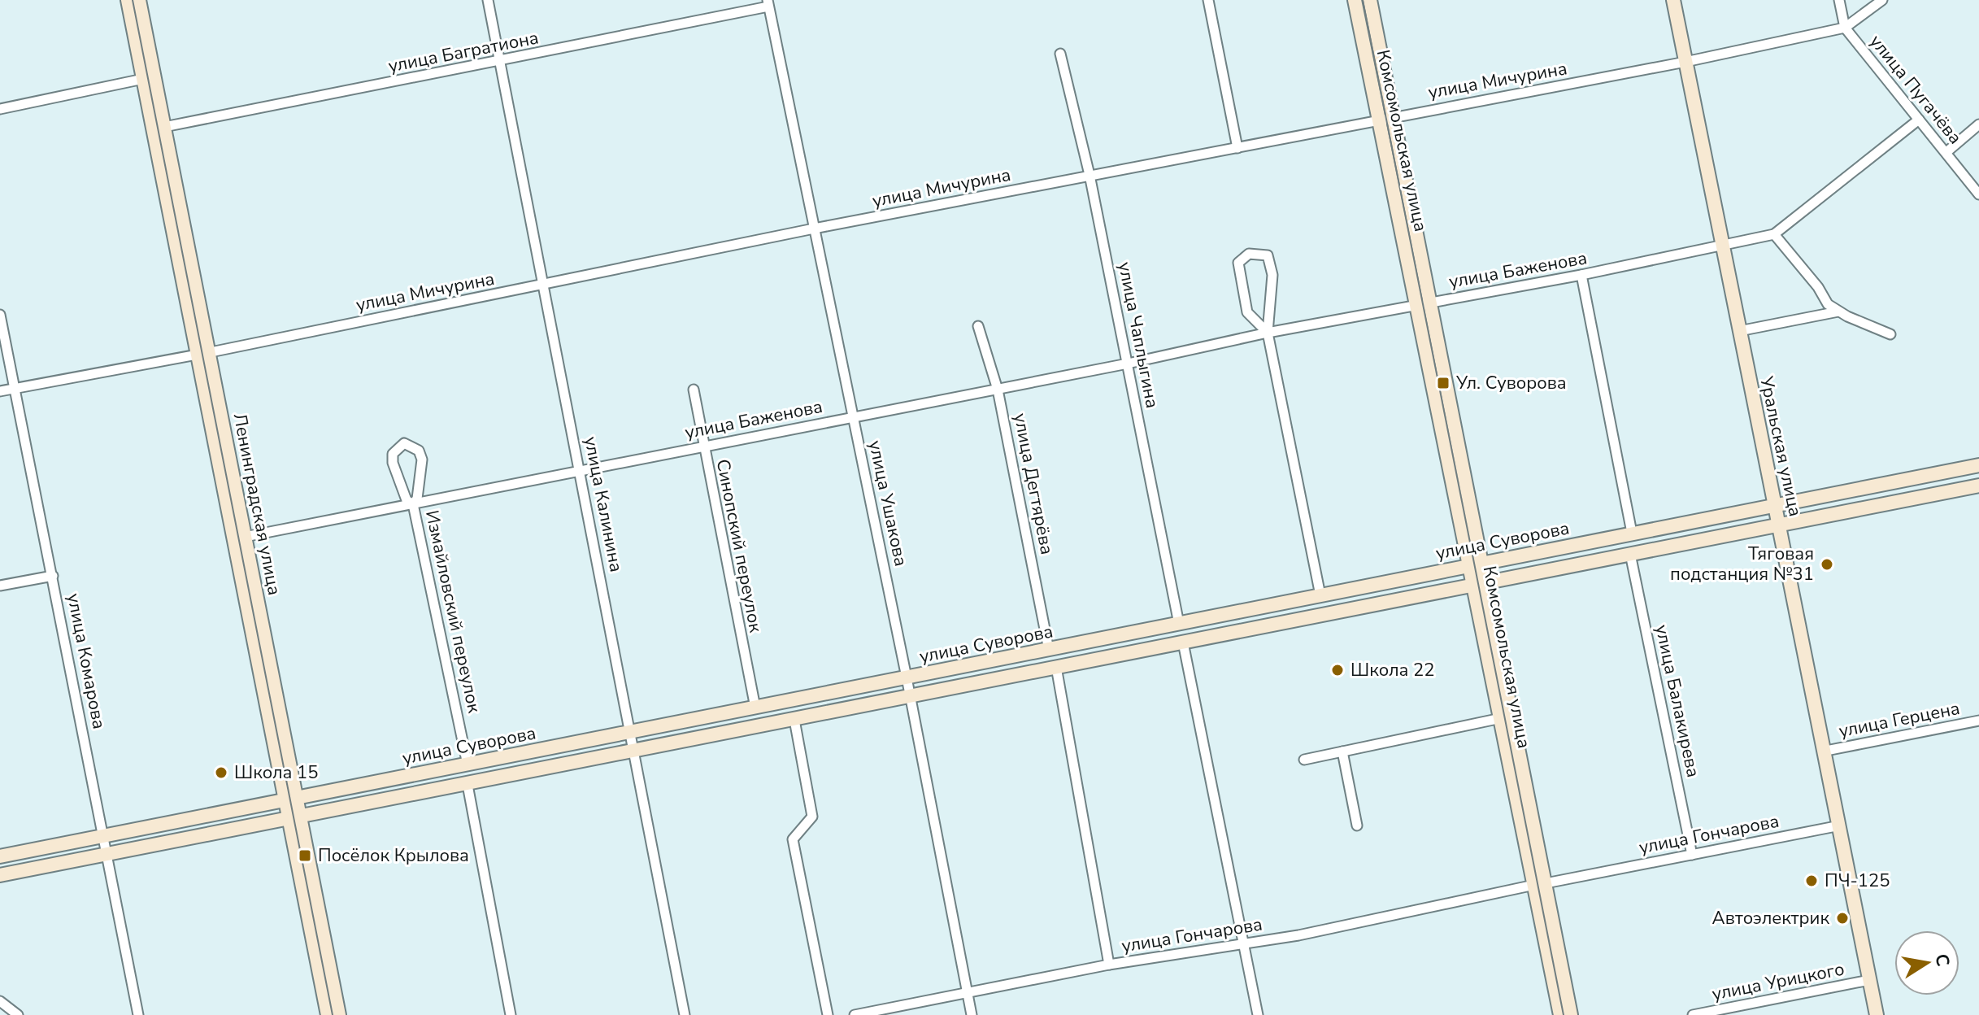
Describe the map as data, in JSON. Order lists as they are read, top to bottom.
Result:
{
  "streets": {
    "main road": [
      "Комсомольская улица",
      "Уральская улица",
      "Ленинградская улица",
      "улица Суворова"
    ],
    "street": [
      "улица Багратиона",
      "улица Мичурина",
      "улица Пугачёва",
      "улица Баженова",
      "улица Чаплыгина",
      "улица Дегтярёва",
      "улица Ушакова",
      "улица Калинина",
      "Синопский переулок",
      "Измайловский переулок",
      "улица Комарова",
      "улица Балакирева",
      "улица Герцена",
      "улица Гончарова",
      "улица Урицкого"
    ]
  },
  "crossings": [
    ["улица Багратиона", "улица Ушакова"],
    ["улица Багратиона", "Ленинградская улица"],
    ["улица Багратиона", "улица Калинина"],
    ["улица Мичурина", "улица Пугачёва"],
    ["улица Мичурина", "Комсомольская улица"],
    ["улица Мичурина", "улица Чаплыгина"],
    ["улица Мичурина", "Уральская улица"],
    ["улица Мичурина", "улица Ушакова"],
    ["улица Мичурина", "Ленинградская улица"],
    ["улица Мичурина", "улица Калинина"],
    ["улица Мичурина", "улица Комарова"],
    ["улица Пугачёва", "улица Баженова"],
    ["Комсомольская улица", "улица Баженова"],
    ["Комсомольская улица", "улица Суворова"],
    ["Комсомольская улица", "улица Гончарова"],
    ["улица Баженова", "улица Чаплыгина"],
    ["улица Баженова", "Уральская улица"],
    ["улица Баженова", "улица Дегтярёва"],
    ["улица Баженова", "улица Ушакова"],
    ["улица Баженова", "Ленинградская улица"],
    ["улица Баженова", "улица Калинина"],
    ["улица Баженова", "Синопский переулок"],
    ["улица Баженова", "Измайловский переулок"],
    ["улица Чаплыгина", "улица Суворова"],
    ["Уральская улица", "улица Суворова"],
    ["Уральская улица", "улица Герцена"],
    ["Уральская улица", "улица Гончарова"],
    ["Уральская улица", "улица Урицкого"],
    ["улица Дегтярёва", "улица Суворова"],
    ["улица Ушакова", "улица Суворова"],
    ["улица Ушакова", "улица Гончарова"],
    ["Ленинградская улица", "улица Суворова"],
    ["улица Калинина", "улица Суворова"],
    ["улица Суворова", "Синопский переулок"],
    ["улица Суворова", "Измайловский переулок"],
    ["улица Суворова", "улица Комарова"],
    ["улица Суворова", "улица Балакирева"],
    ["улица Балакирева", "улица Гончарова"]
  ],
  "places": {
    "transit": ["Ул. Суворова", "Посёлок Крылова"],
    "other": [
      "Тяговая подстанция №31",
      "Школа 22",
      "Школа 15",
      "ПЧ-125",
      "Автоэлектрик"
    ]
  },
  "north": "right"
}
